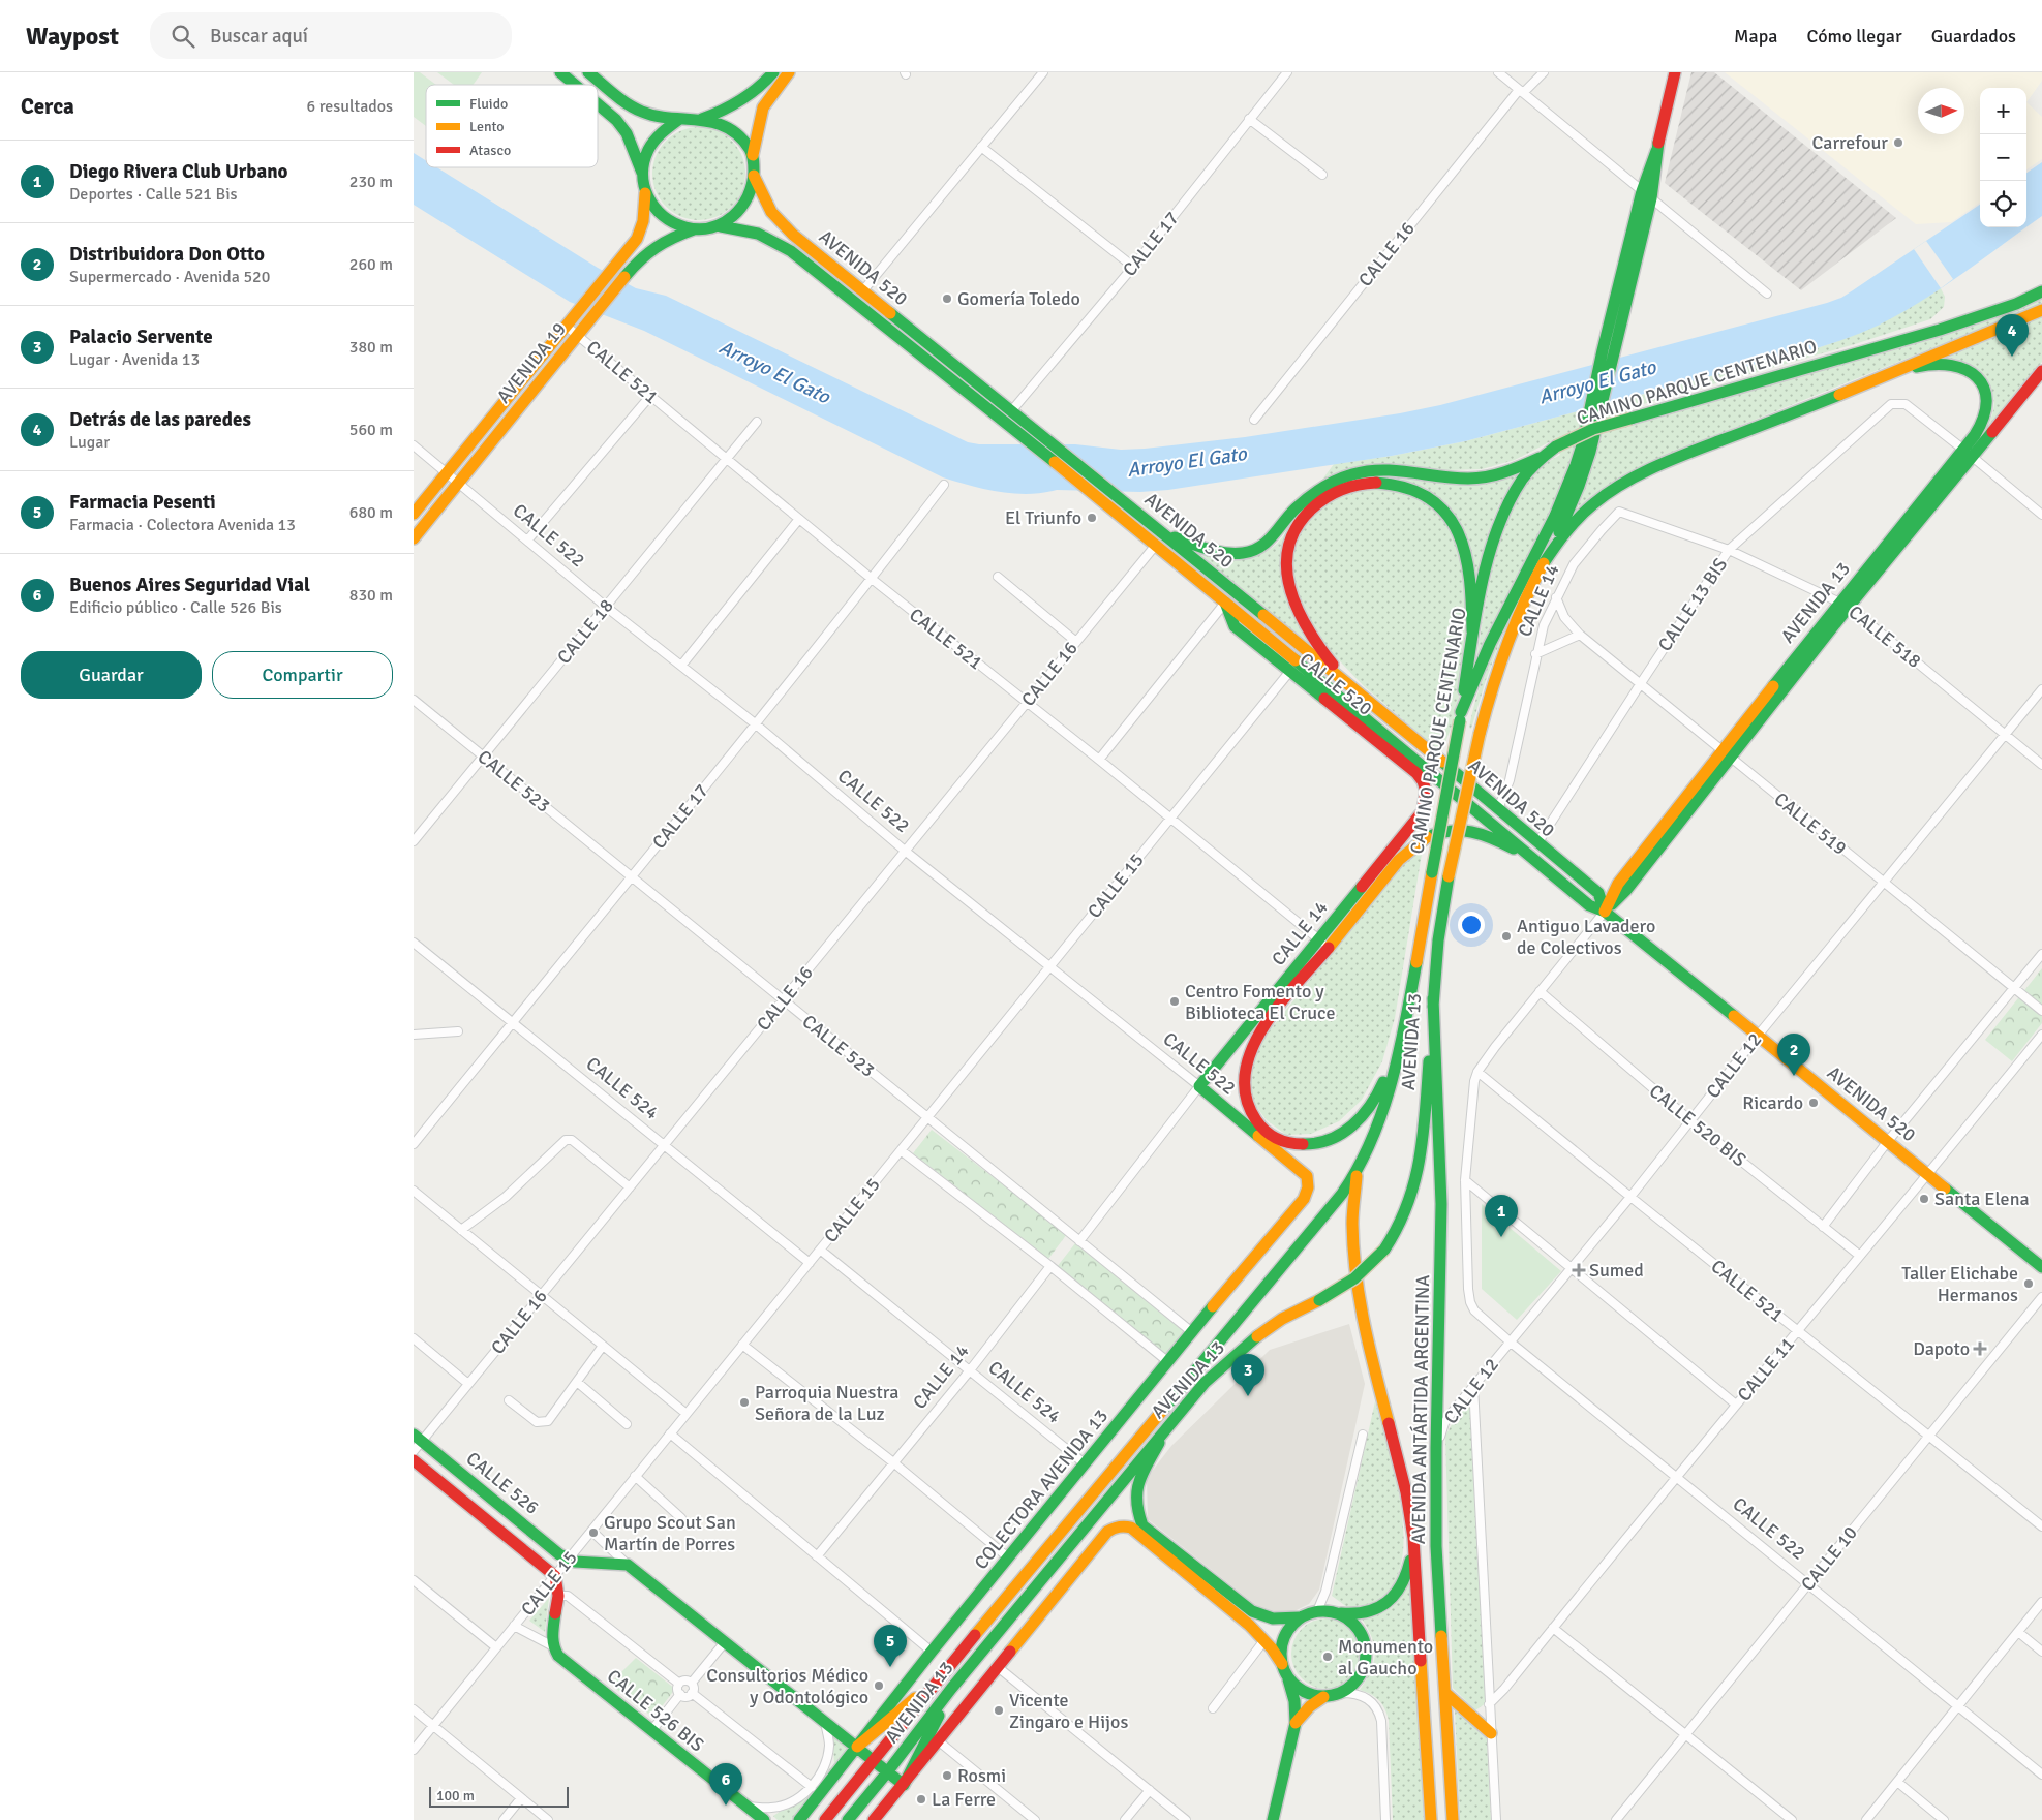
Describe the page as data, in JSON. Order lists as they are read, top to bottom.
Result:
{
  "streets": {
    "main road": [
      "AVENIDA 520",
      "AVENIDA 19",
      "CAMINO PARQUE CENTENARIO",
      "CALLE 522",
      "CALLE 14",
      "AVENIDA 13",
      "CALLE 520",
      "AVENIDA ANTÁRTIDA ARGENTINA",
      "CALLE 526",
      "COLECTORA AVENIDA 13",
      "CALLE 526 BIS"
    ],
    "street": [
      "CALLE 17",
      "CALLE 16",
      "CALLE 521",
      "CALLE 13 BIS",
      "CALLE 18",
      "CALLE 518",
      "CALLE 523",
      "CALLE 519",
      "CALLE 15",
      "CALLE 12",
      "CALLE 524",
      "CALLE 520 BIS",
      "CALLE 11",
      "CALLE 10"
    ]
  },
  "crossings": [
    ["CALLE 17", "AVENIDA 520"],
    ["CALLE 17", "CALLE 521"],
    ["CALLE 17", "CALLE 522"],
    ["CALLE 17", "CALLE 523"],
    ["CALLE 17", "CALLE 524"],
    ["CALLE 16", "AVENIDA 520"],
    ["CALLE 16", "CALLE 521"],
    ["CALLE 16", "CALLE 522"],
    ["CALLE 16", "CALLE 523"],
    ["CALLE 16", "CALLE 524"],
    ["CALLE 16", "CALLE 526"],
    ["AVENIDA 520", "AVENIDA 19"],
    ["AVENIDA 520", "CALLE 14"],
    ["AVENIDA 520", "AVENIDA 13"],
    ["AVENIDA 520", "CALLE 13 BIS"],
    ["AVENIDA 520", "CALLE 520"],
    ["AVENIDA 520", "CALLE 12"],
    ["AVENIDA 520", "CALLE 11"],
    ["AVENIDA 19", "CALLE 521"],
    ["AVENIDA 19", "CALLE 522"],
    ["CALLE 521", "CALLE 14"],
    ["CALLE 521", "AVENIDA 13"],
    ["CALLE 521", "CALLE 18"],
    ["CALLE 521", "CALLE 15"],
    ["CALLE 521", "CALLE 12"],
    ["CALLE 521", "CALLE 11"],
    ["CALLE 521", "CALLE 10"],
    ["CAMINO PARQUE CENTENARIO", "AVENIDA 13"],
    ["CALLE 522", "CALLE 14"],
    ["CALLE 522", "CALLE 18"],
    ["CALLE 522", "CALLE 15"],
    ["CALLE 522", "CALLE 12"],
    ["CALLE 522", "CALLE 11"],
    ["CALLE 522", "COLECTORA AVENIDA 13"],
    ["CALLE 522", "CALLE 10"],
    ["CALLE 14", "AVENIDA 13"],
    ["CALLE 14", "CALLE 518"],
    ["CALLE 14", "CALLE 520"],
    ["CALLE 14", "CALLE 523"],
    ["CALLE 14", "CALLE 519"],
    ["CALLE 14", "CALLE 524"],
    ["AVENIDA 13", "CALLE 13 BIS"],
    ["AVENIDA 13", "CALLE 518"],
    ["AVENIDA 13", "CALLE 519"],
    ["AVENIDA 13", "CALLE 520 BIS"],
    ["AVENIDA 13", "AVENIDA ANTÁRTIDA ARGENTINA"],
    ["CALLE 13 BIS", "CALLE 518"],
    ["CALLE 13 BIS", "CALLE 519"],
    ["CALLE 18", "CALLE 523"],
    ["CALLE 518", "CALLE 12"],
    ["CALLE 520", "CALLE 15"],
    ["CALLE 523", "CALLE 15"],
    ["CALLE 523", "COLECTORA AVENIDA 13"],
    ["CALLE 519", "CALLE 12"],
    ["CALLE 15", "CALLE 524"],
    ["CALLE 15", "CALLE 526"],
    ["CALLE 15", "CALLE 526 BIS"],
    ["CALLE 12", "CALLE 520 BIS"],
    ["CALLE 12", "AVENIDA ANTÁRTIDA ARGENTINA"],
    ["CALLE 524", "COLECTORA AVENIDA 13"],
    ["CALLE 520 BIS", "CALLE 11"]
  ],
  "water": ["Arroyo El Gato"],
  "places": {
    "other": [
      "Carrefour",
      "Gomería Toledo",
      "El Triunfo",
      "Antiguo Lavadero de Colectivos",
      "Centro Fomento y Biblioteca El Cruce",
      "Ricardo",
      "Santa Elena",
      "Taller Elichabe Hermanos",
      "Parroquia Nuestra Señora de la Luz",
      "Grupo Scout San Martín de Porres",
      "Monumento al Gaucho",
      "Consultorios Médico y Odontológico",
      "Vicente Zingaro e Hijos",
      "Rosmi",
      "La Ferre"
    ],
    "health": ["Sumed", "Dapoto"]
  },
  "legend": ["Fluido", "Lento", "Atasco"],
  "scale_bar": "100 m",
  "north": "right",
  "page": {
    "header": "Waypost",
    "search": "Buscar aquí",
    "nav": ["Mapa", "Cómo llegar", "Guardados"],
    "heading": ["Cerca", "6 resultados"],
    "map_buttons": ["+", "−"],
    "list": [
      {
        "mark": "1",
        "name": "Diego Rivera Club Urbano",
        "note": "Deportes · Calle 521 Bis",
        "value": "230 m"
      },
      {
        "mark": "2",
        "name": "Distribuidora Don Otto",
        "note": "Supermercado · Avenida 520",
        "value": "260 m"
      },
      {
        "mark": "3",
        "name": "Palacio Servente",
        "note": "Lugar · Avenida 13",
        "value": "380 m"
      },
      {
        "mark": "4",
        "name": "Detrás de las paredes",
        "note": "Lugar",
        "value": "560 m"
      },
      {
        "mark": "5",
        "name": "Farmacia Pesenti",
        "note": "Farmacia · Colectora Avenida 13",
        "value": "680 m"
      },
      {
        "mark": "6",
        "name": "Buenos Aires Seguridad Vial",
        "note": "Edificio público · Calle 526 Bis",
        "value": "830 m"
      }
    ],
    "pins": [
      "4",
      "2",
      "1",
      "3",
      "5",
      "6"
    ],
    "buttons": ["Guardar", "Compartir"],
    "scale": "100 m"
  }
}
